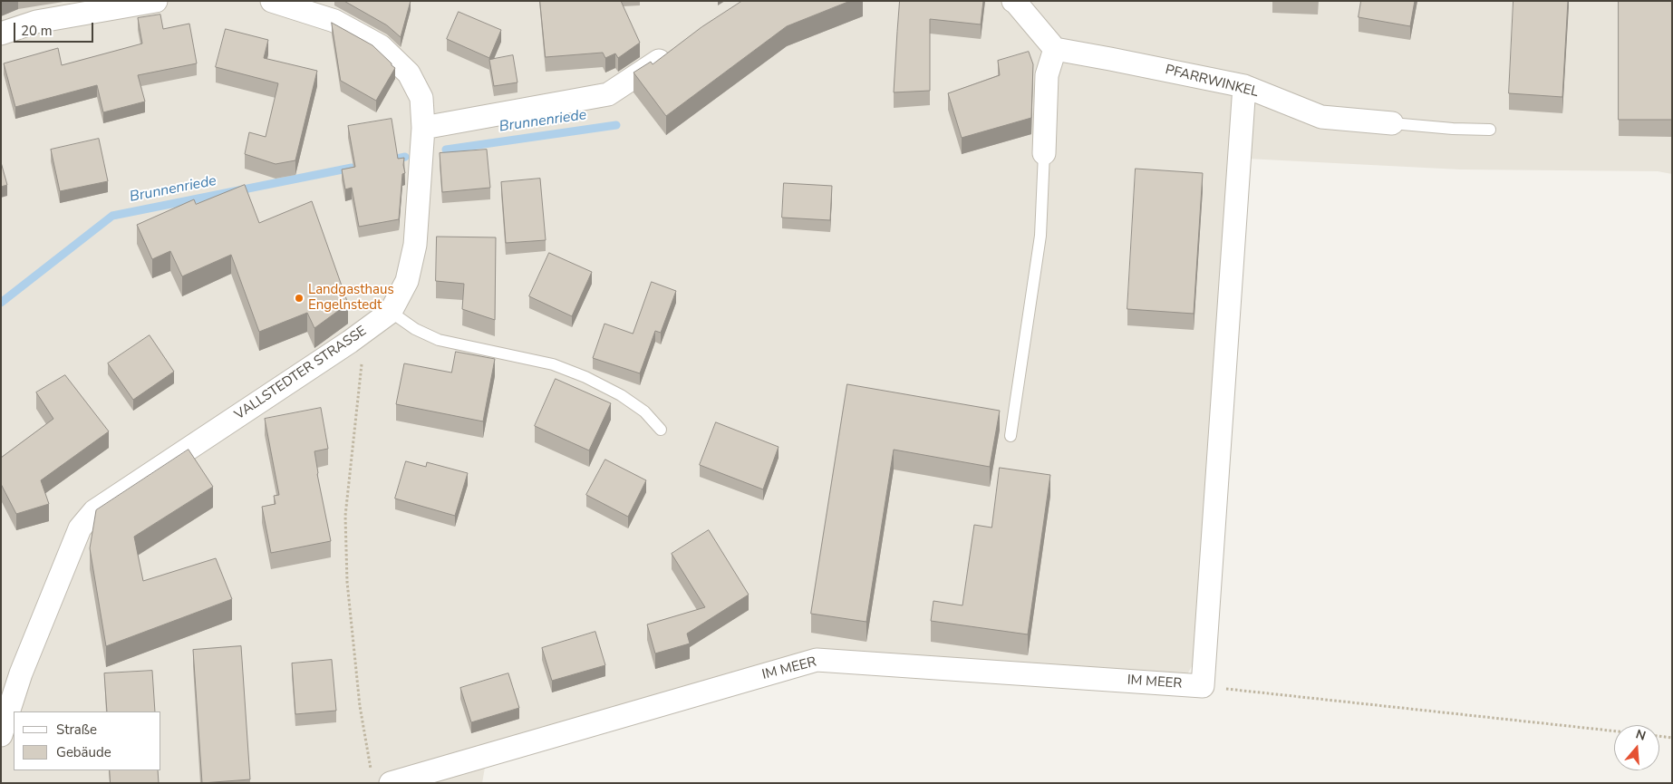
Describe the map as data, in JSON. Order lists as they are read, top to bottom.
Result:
{
  "streets": {
    "street": ["PFARRWINKEL", "VALLSTEDTER STRASSE", "IM MEER"]
  },
  "water": ["Brunnenriede"],
  "places": ["Landgasthaus Engelnstedt"],
  "legend": ["Straße", "Gebäude"],
  "scale_bar": "20 m",
  "north": "top"
}
